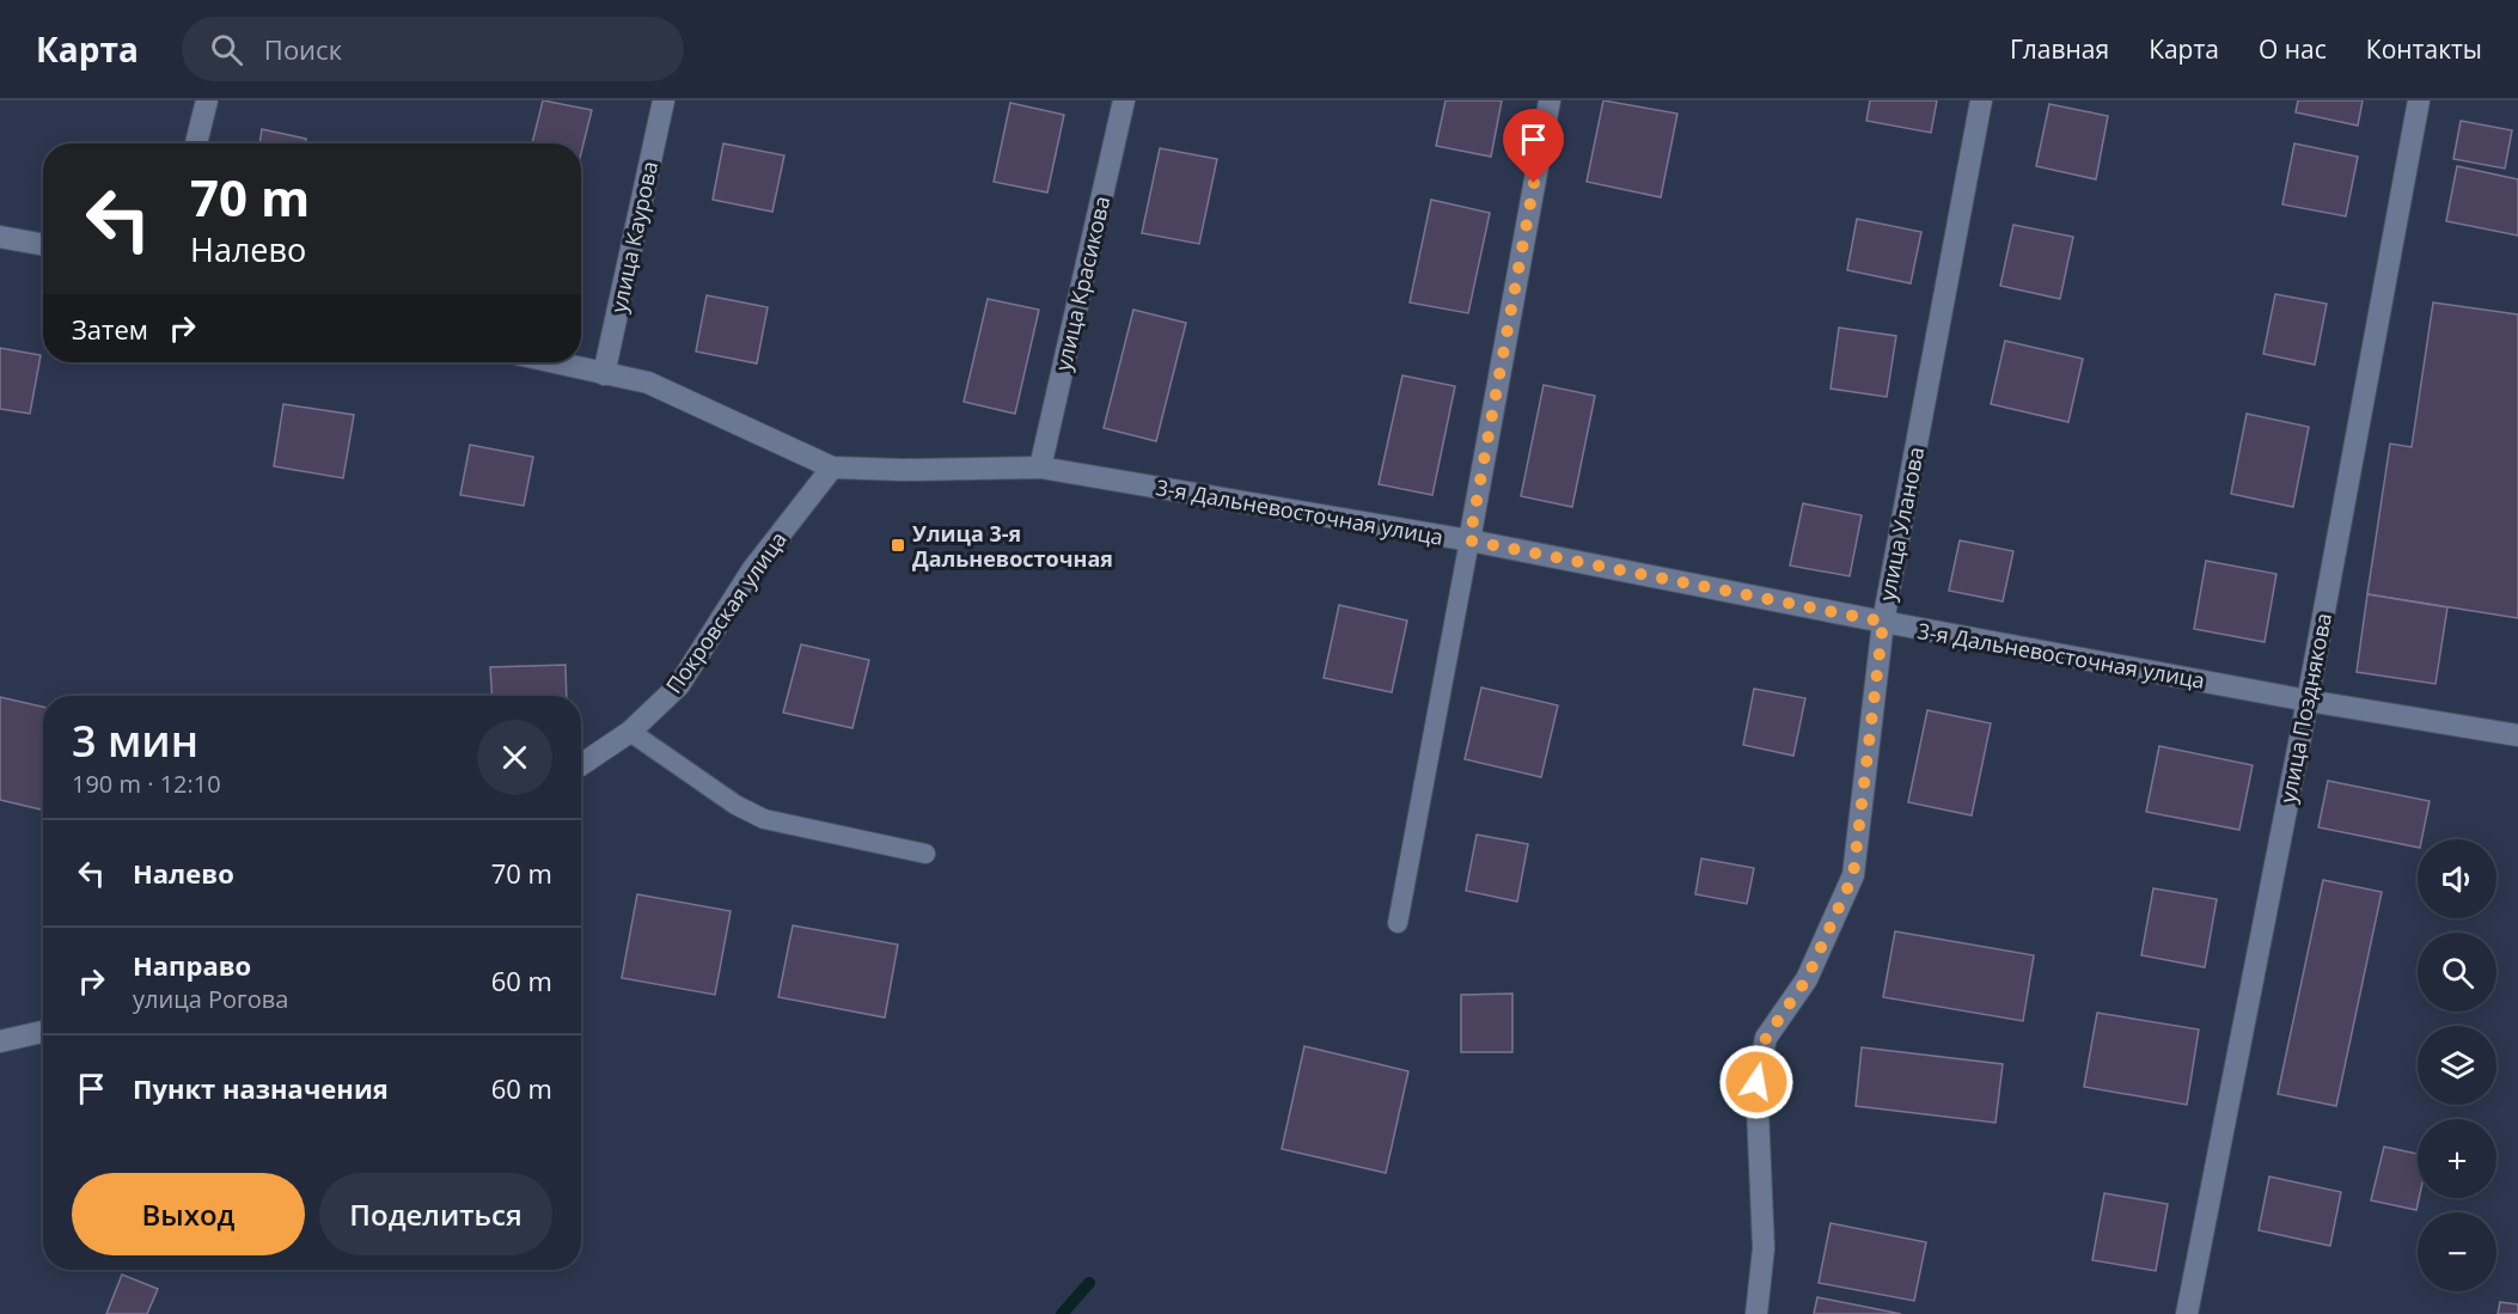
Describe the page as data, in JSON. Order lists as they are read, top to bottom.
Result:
{
  "streets": {
    "street": [
      "улица Каурова",
      "улица Красикова",
      "3-я Дальневосточная улица",
      "улица Уланова",
      "Покровская улица",
      "улица Позднякова"
    ]
  },
  "crossings": [
    ["улица Каурова", "3-я Дальневосточная улица"],
    ["улица Красикова", "3-я Дальневосточная улица"],
    ["3-я Дальневосточная улица", "улица Уланова"],
    ["3-я Дальневосточная улица", "Покровская улица"],
    ["3-я Дальневосточная улица", "улица Позднякова"]
  ],
  "places": {
    "transit": ["Улица 3-я Дальневосточная"]
  },
  "page": {
    "header": "Карта",
    "search": "Поиск",
    "nav": [
      "Главная",
      "Карта",
      "О нас",
      "Контакты"
    ],
    "turn": ["70 m", "Налево"],
    "then": "Затем",
    "heading": ["3 мин", "190 m · 12:10"],
    "list": [
      {
        "name": "Налево",
        "value": "70 m"
      },
      {
        "name": "Направо",
        "note": "улица Рогова",
        "value": "60 m"
      },
      {
        "name": "Пункт назначения",
        "value": "60 m"
      }
    ],
    "map_buttons": ["+", "−"],
    "buttons": ["Выход", "Поделиться"]
  }
}
